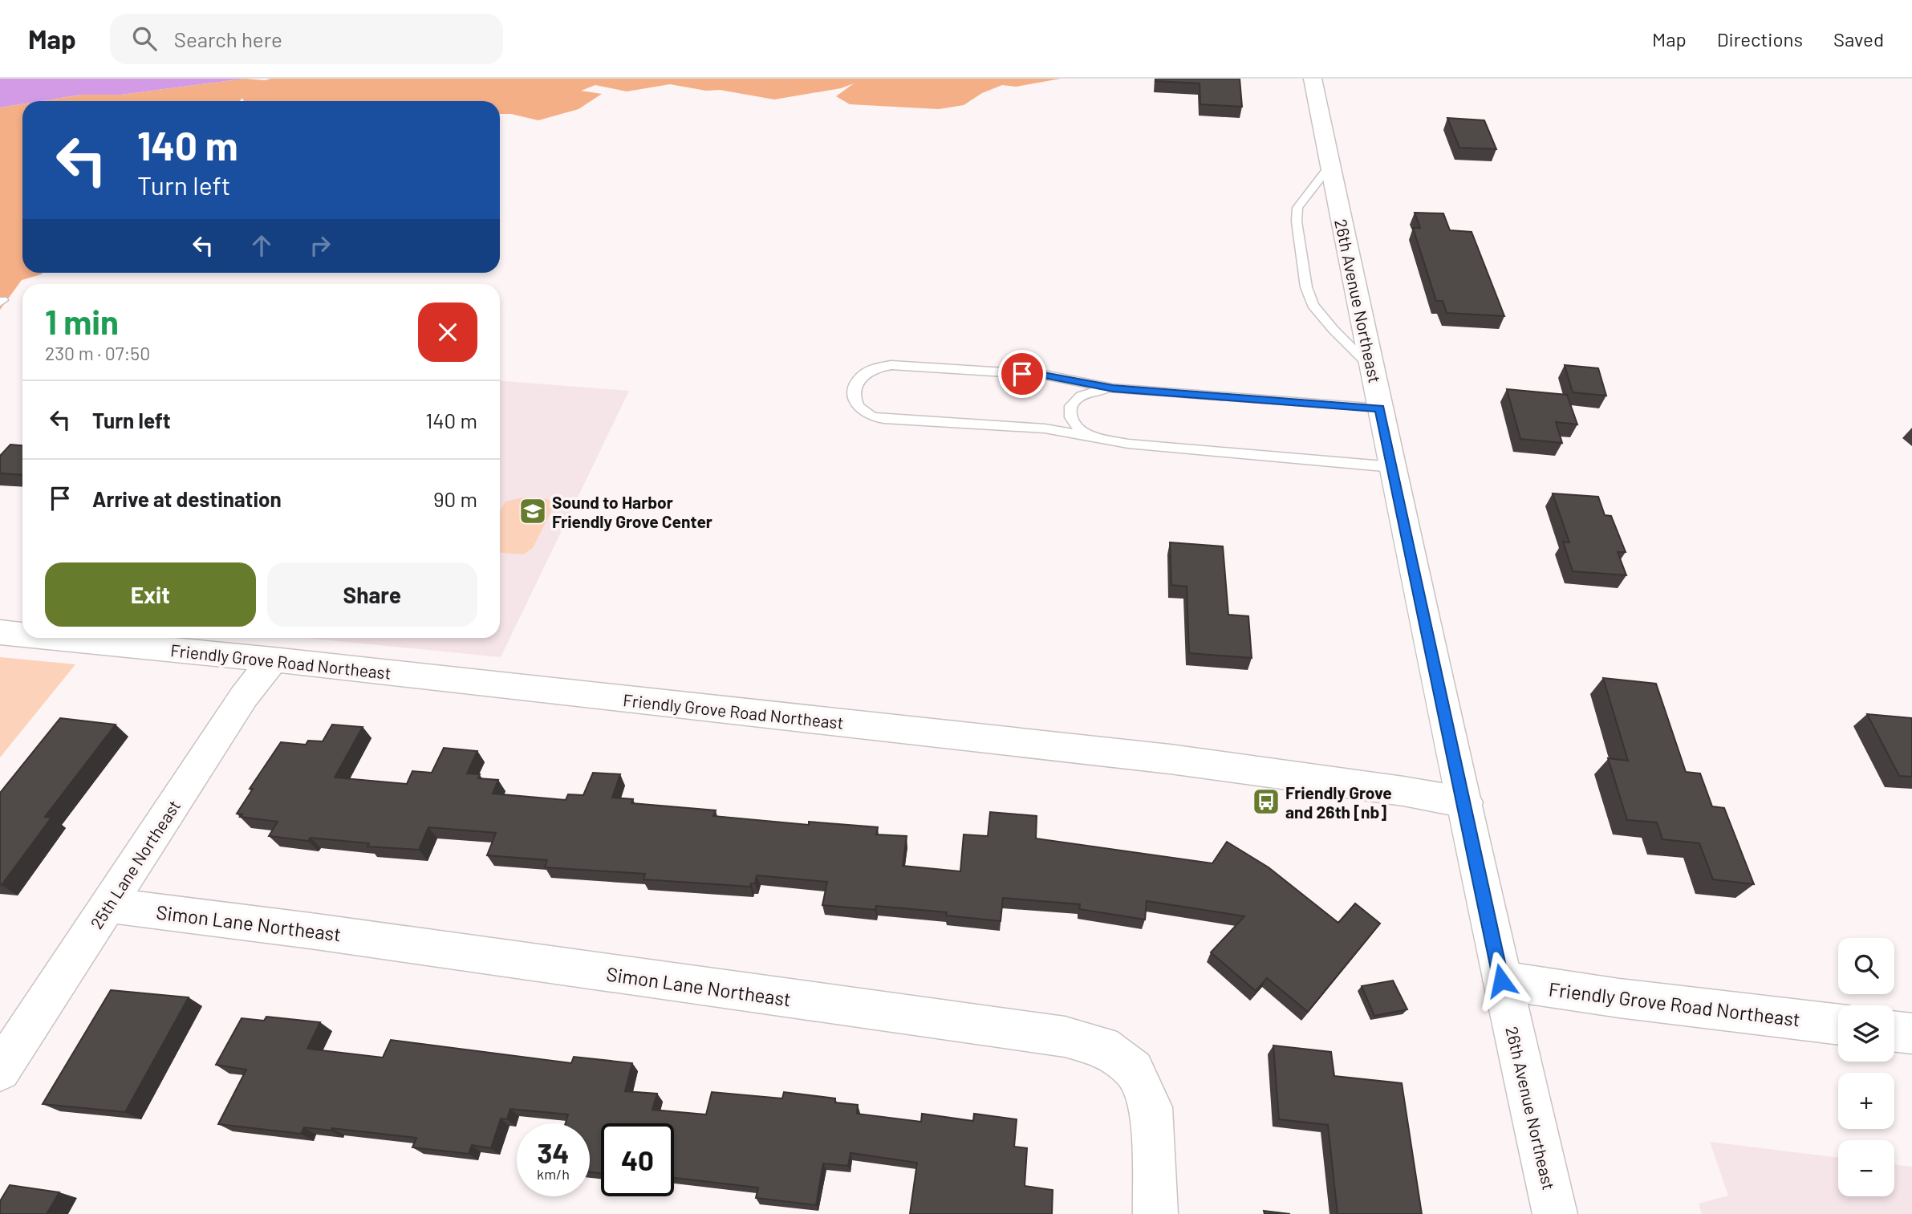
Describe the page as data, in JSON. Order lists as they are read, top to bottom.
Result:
{
  "streets": {
    "street": [
      "26th Avenue Northeast",
      "Friendly Grove Road Northeast",
      "25th Lane Northeast",
      "Simon Lane Northeast"
    ]
  },
  "crossings": [
    ["26th Avenue Northeast", "Friendly Grove Road Northeast"],
    ["Friendly Grove Road Northeast", "25th Lane Northeast"],
    ["25th Lane Northeast", "Simon Lane Northeast"]
  ],
  "places": {
    "school or university": ["Sound to Harbor Friendly Grove Center"],
    "bus stop": ["Friendly Grove and 26th [nb]"]
  },
  "page": {
    "header": "Map",
    "search": "Search here",
    "nav": ["Map", "Directions", "Saved"],
    "turn": ["140 m", "Turn left"],
    "heading": ["1 min", "230 m · 07:50"],
    "list": [
      {
        "name": "Turn left",
        "value": "140 m"
      },
      {
        "name": "Arrive at destination",
        "value": "90 m"
      }
    ],
    "buttons": ["Exit", "Share"],
    "map_buttons": ["+", "−"],
    "speed": "34 km/h",
    "limit": "40"
  }
}
